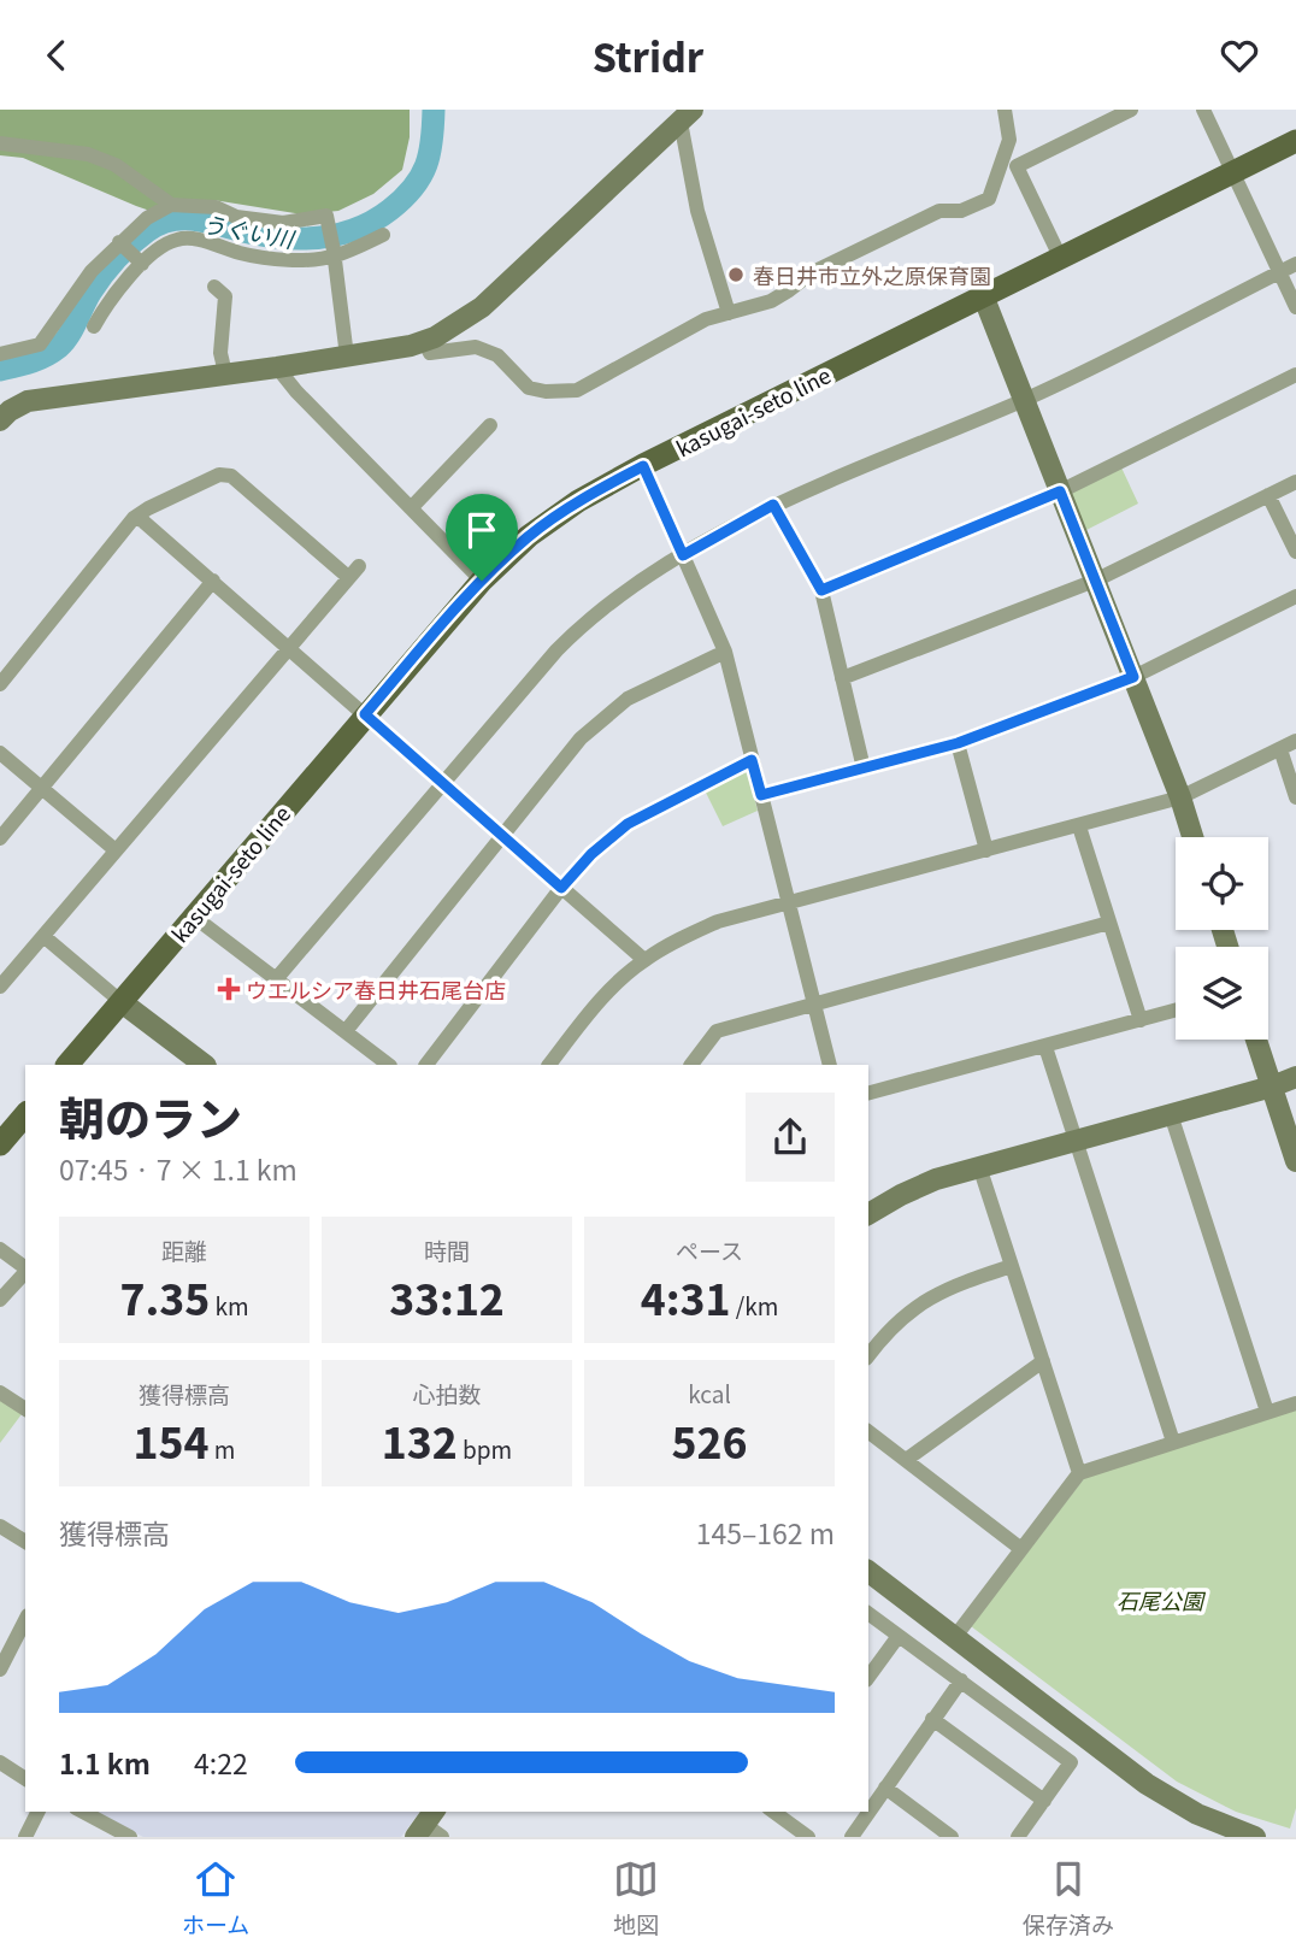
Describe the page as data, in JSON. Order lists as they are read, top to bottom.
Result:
{
  "streets": {
    "main road": ["kasugai-seto line"]
  },
  "water": ["うぐい川"],
  "parks": ["石尾公園"],
  "places": {
    "other": ["春日井市立外之原保育園"],
    "health": ["ウエルシア春日井石尾台店"]
  },
  "page": {
    "header": "Stridr",
    "heading": ["朝のラン", "07:45 · 7 × 1.1 km"],
    "stats": [
      ["距離", "7.35 km"],
      ["時間", "33:12"],
      ["ペース", "4:31 /km"],
      ["獲得標高", "154 m"],
      ["心拍数", "132 bpm"],
      ["kcal", "526"]
    ],
    "chart": ["獲得標高", "145–162 m"],
    "list": [
      {
        "name": "1.1 km",
        "note": "4:22"
      }
    ],
    "tabs": ["ホーム", "地図", "保存済み"]
  }
}
